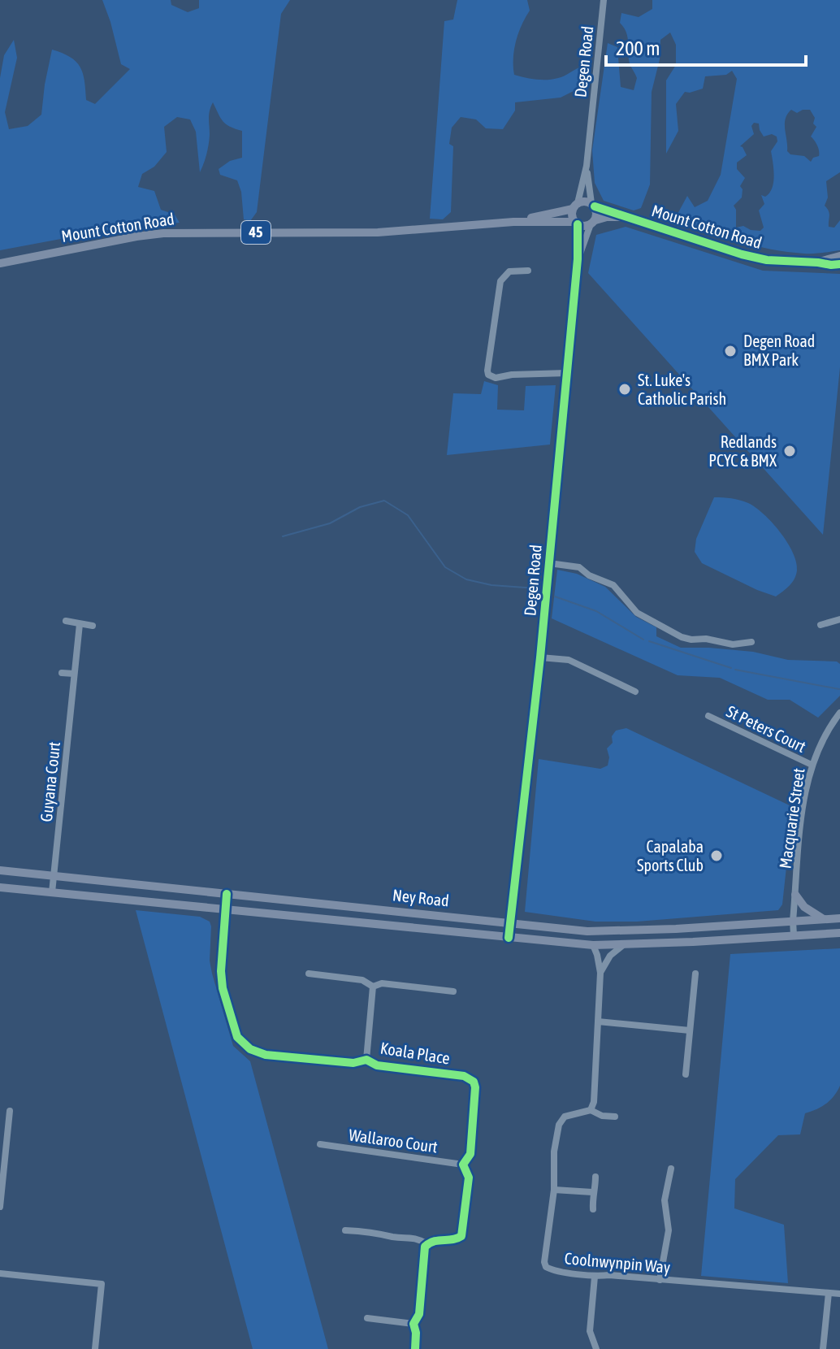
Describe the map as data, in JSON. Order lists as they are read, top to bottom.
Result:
{
  "streets": {
    "main road": ["Mount Cotton Road", "45", "Ney Road"],
    "street": [
      "Degen Road",
      "St Peters Court",
      "Guyana Court",
      "Macquarie Street",
      "Koala Place",
      "Wallaroo Court",
      "Coolnwynpin Way"
    ]
  },
  "crossings": [
    ["Degen Road", "Mount Cotton Road"],
    ["Degen Road", "45"],
    ["Degen Road", "Ney Road"],
    ["Mount Cotton Road", "45"],
    ["St Peters Court", "Macquarie Street"],
    ["Guyana Court", "Ney Road"],
    ["Macquarie Street", "Ney Road"],
    ["Ney Road", "Koala Place"],
    ["Koala Place", "Wallaroo Court"]
  ],
  "places": [
    "Degen Road BMX Park",
    "St. Luke's Catholic Parish",
    "Redlands PCYC & BMX",
    "Capalaba Sports Club"
  ],
  "scale_bar": "200 m"
}
